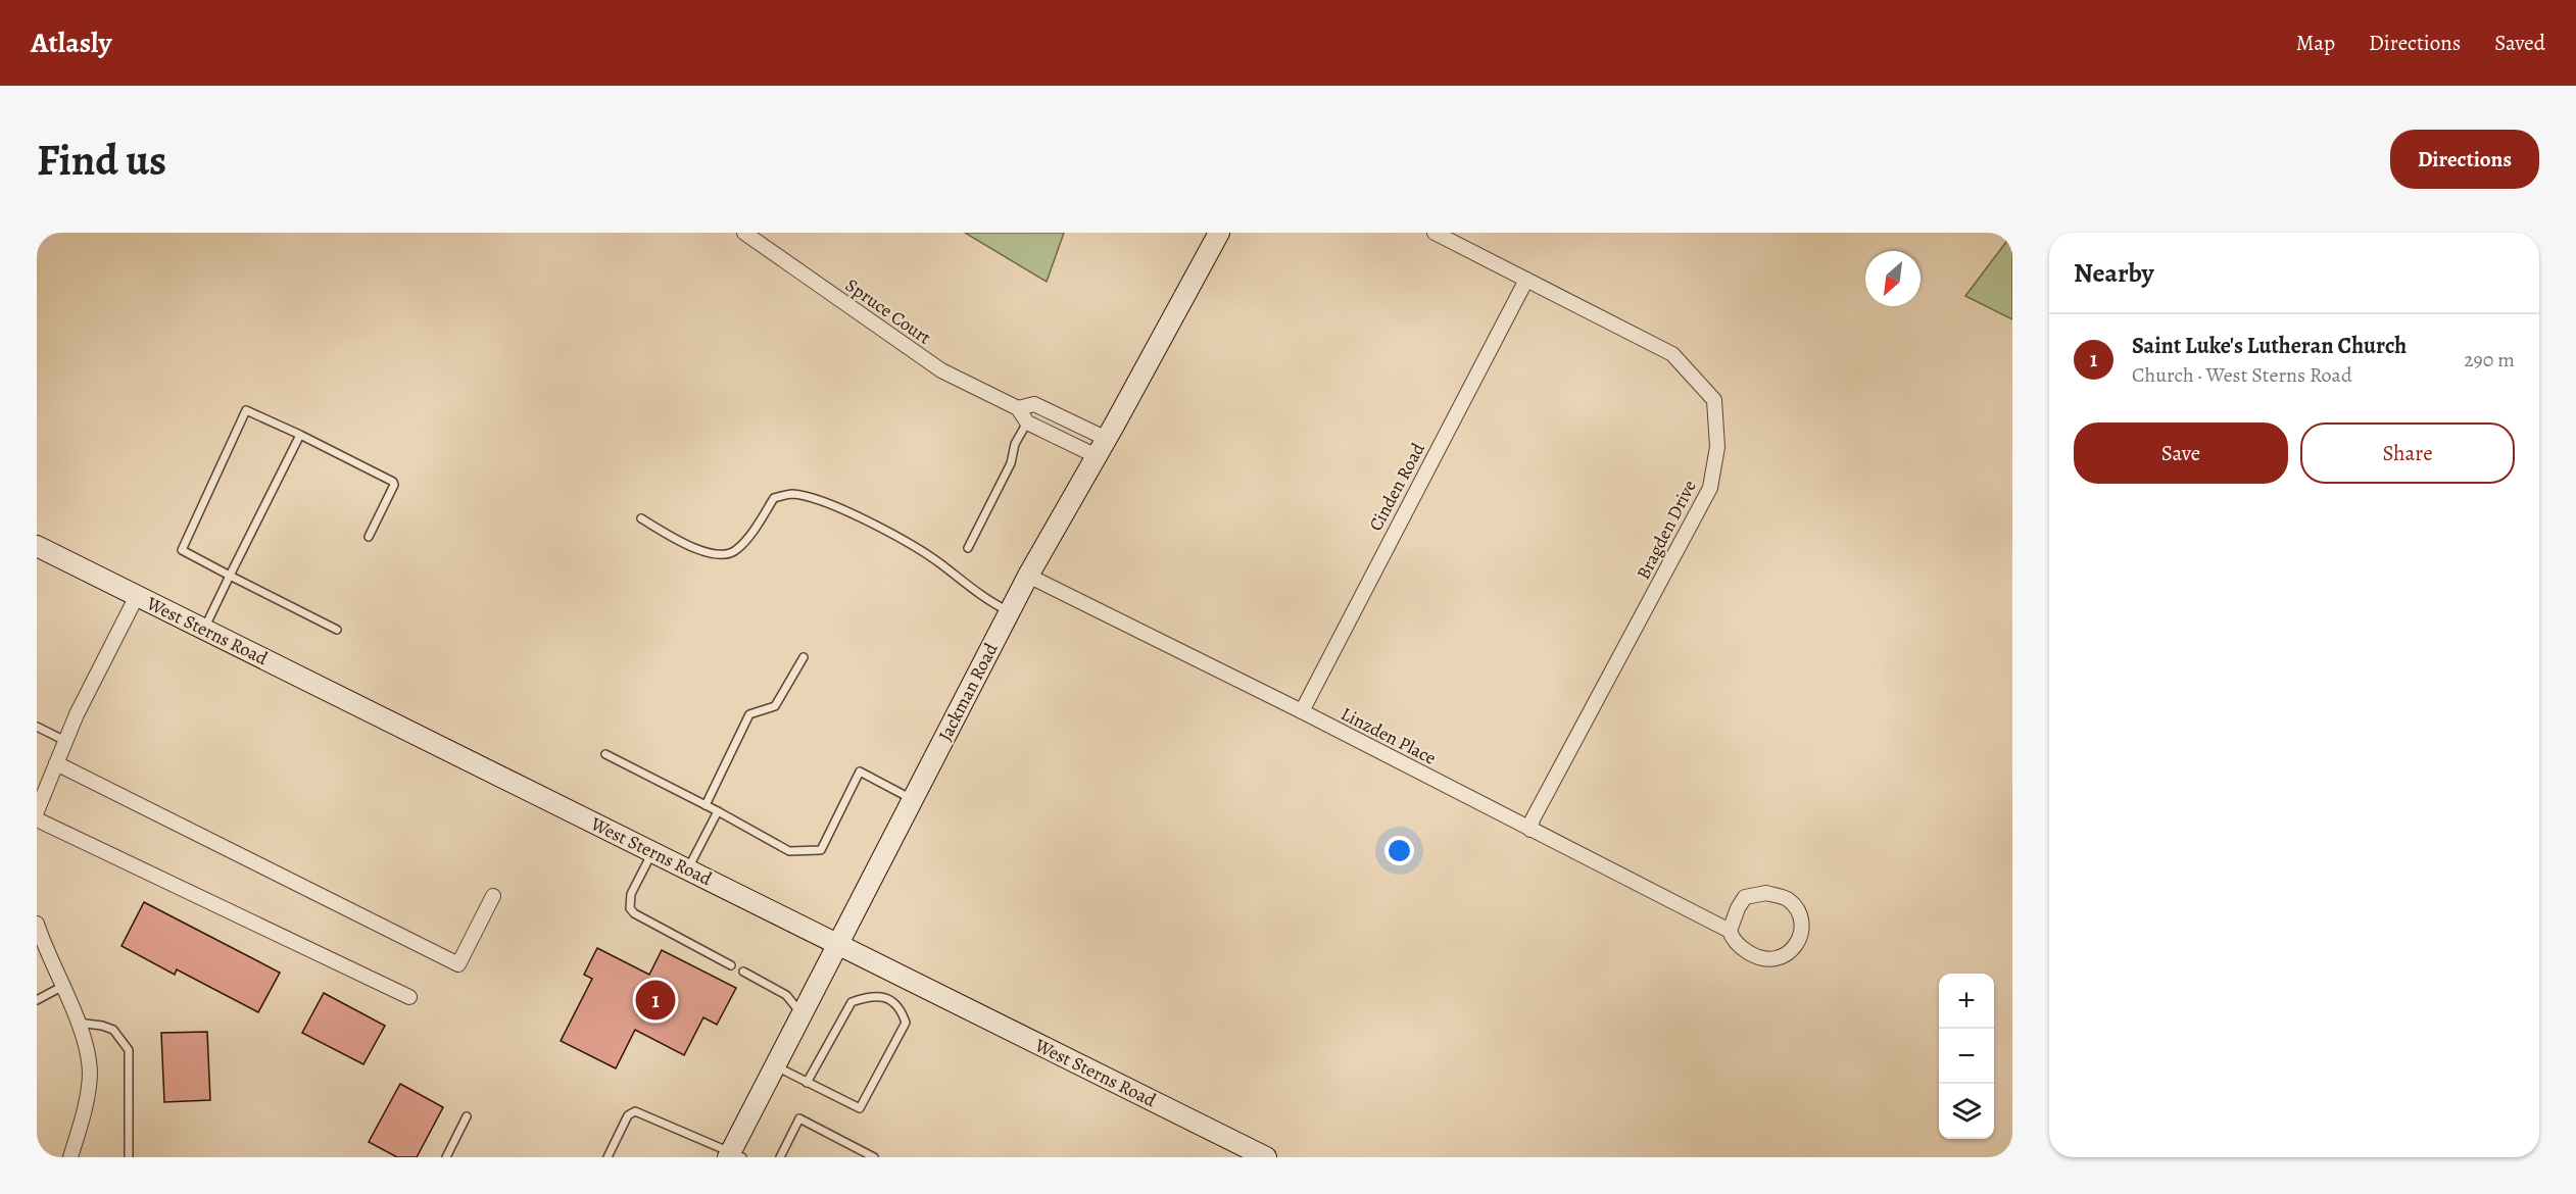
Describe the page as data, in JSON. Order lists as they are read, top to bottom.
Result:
{
  "streets": {
    "main road": ["West Sterns Road", "Jackman Road"],
    "street": [
      "Spruce Court",
      "Cinden Road",
      "Bragden Drive",
      "Linzden Place"
    ]
  },
  "crossings": [
    ["Spruce Court", "Jackman Road"],
    ["Cinden Road", "Bragden Drive"],
    ["Cinden Road", "Linzden Place"],
    ["Bragden Drive", "Linzden Place"],
    ["West Sterns Road", "Jackman Road"],
    ["Jackman Road", "Linzden Place"]
  ],
  "north": "bottom left",
  "page": {
    "header": "Atlasly",
    "nav": ["Map", "Directions", "Saved"],
    "buttons": [
      "Directions",
      ["Save", "Share"]
    ],
    "title": "Find us",
    "heading": "Nearby",
    "list": [
      {
        "mark": "1",
        "name": "Saint Luke's Lutheran Church",
        "note": "Church · West Sterns Road",
        "value": "290 m"
      }
    ],
    "map_buttons": ["+", "−"],
    "pins": "1"
  }
}
